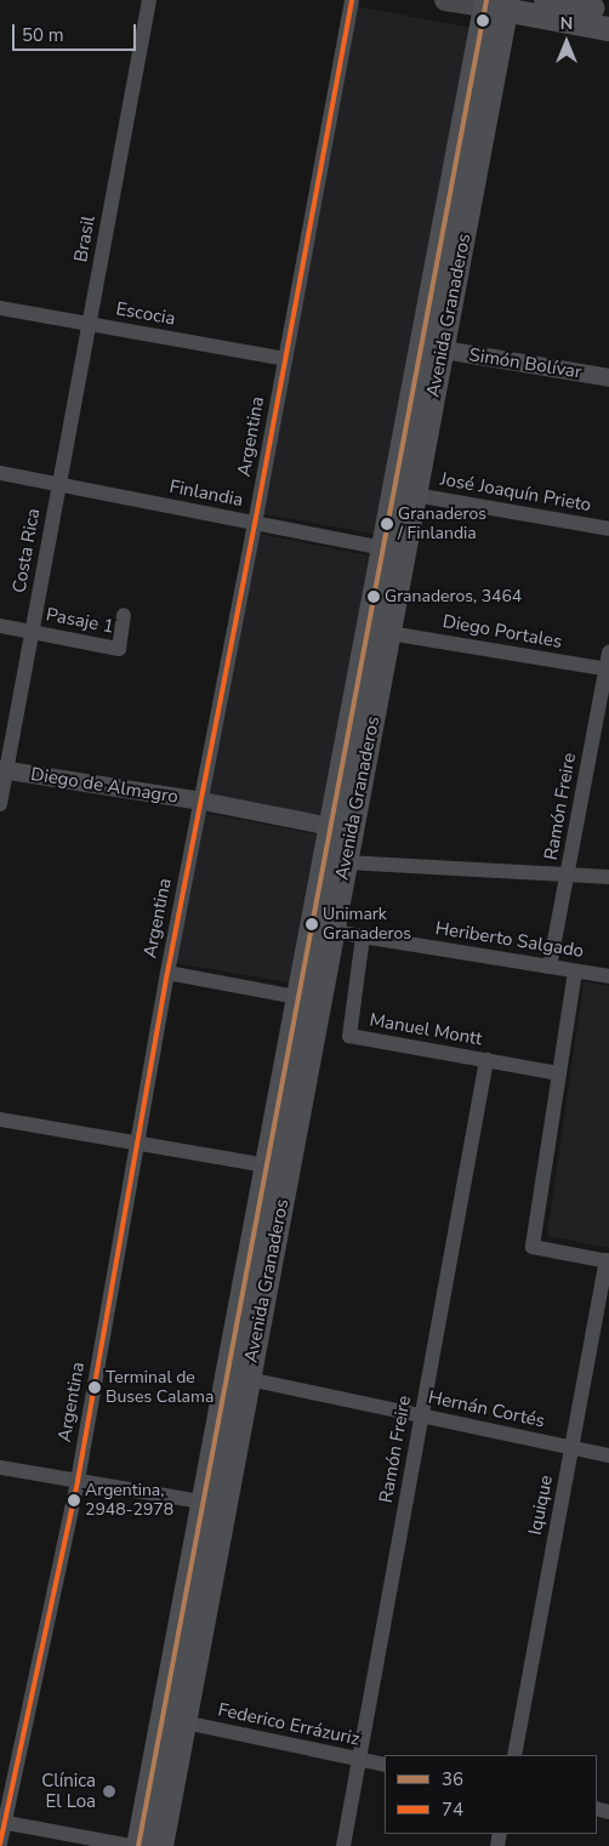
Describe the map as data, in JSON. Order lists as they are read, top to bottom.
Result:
{
  "streets": {
    "main road": ["Avenida Granaderos"],
    "street": [
      "Brasil",
      "Escocia",
      "Simón Bolívar",
      "Argentina",
      "José Joaquín Prieto",
      "Finlandia",
      "Costa Rica",
      "Pasaje 1",
      "Diego Portales",
      "Diego de Almagro",
      "Ramón Freire",
      "Heriberto Salgado",
      "Manuel Montt",
      "Hernán Cortés",
      "Iquique",
      "Federico Errázuriz"
    ]
  },
  "crossings": [
    ["Brasil", "Escocia"],
    ["Brasil", "Finlandia"],
    ["Brasil", "Costa Rica"],
    ["Escocia", "Argentina"],
    ["Avenida Granaderos", "Simón Bolívar"],
    ["Avenida Granaderos", "José Joaquín Prieto"],
    ["Avenida Granaderos", "Finlandia"],
    ["Avenida Granaderos", "Diego Portales"],
    ["Avenida Granaderos", "Diego de Almagro"],
    ["Avenida Granaderos", "Heriberto Salgado"],
    ["Avenida Granaderos", "Hernán Cortés"],
    ["Avenida Granaderos", "Federico Errázuriz"],
    ["Argentina", "Finlandia"],
    ["Argentina", "Diego de Almagro"],
    ["Finlandia", "Costa Rica"],
    ["Costa Rica", "Pasaje 1"],
    ["Costa Rica", "Diego de Almagro"],
    ["Diego Portales", "Ramón Freire"],
    ["Ramón Freire", "Heriberto Salgado"],
    ["Ramón Freire", "Manuel Montt"],
    ["Ramón Freire", "Hernán Cortés"],
    ["Ramón Freire", "Federico Errázuriz"],
    ["Heriberto Salgado", "Manuel Montt"],
    ["Hernán Cortés", "Iquique"]
  ],
  "places": [
    "Granaderos / Finlandia",
    "Granaderos, 3464",
    "Unimark Granaderos",
    "Terminal de Buses Calama",
    "Argentina, 2948-2978",
    "Clínica El Loa"
  ],
  "lines": ["transit line 36", "transit line 74"],
  "legend": ["36", "74"],
  "scale_bar": "50 m",
  "north": "top"
}
